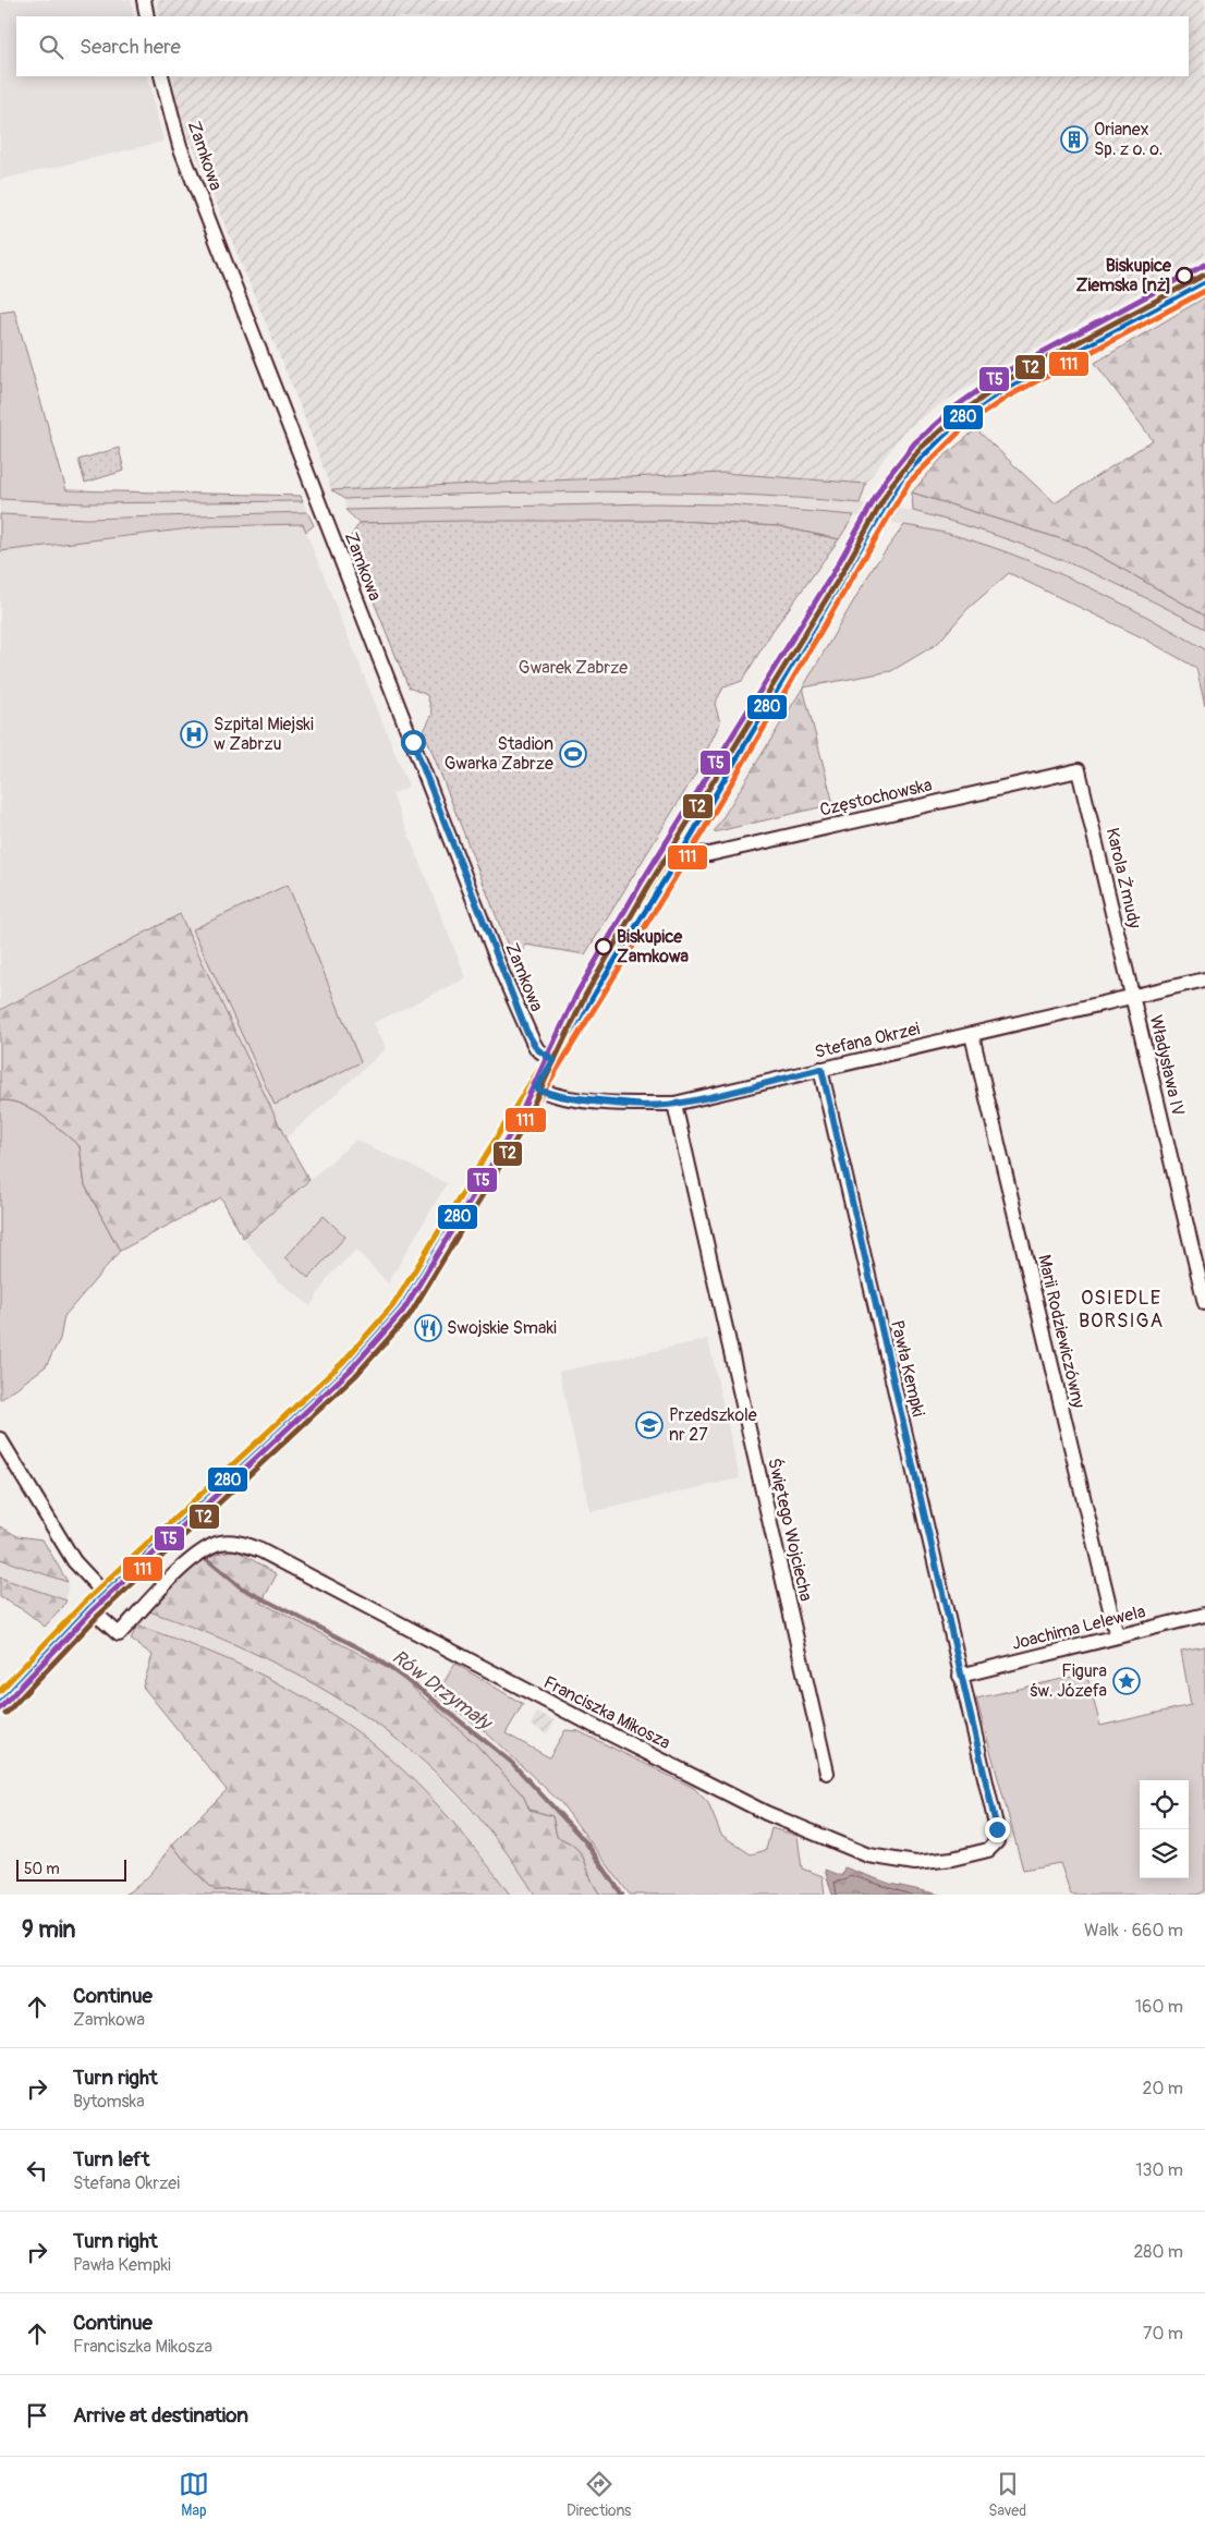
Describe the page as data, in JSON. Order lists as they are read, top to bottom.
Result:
{
  "streets": {
    "street": [
      "Zamkowa",
      "Częstochowska",
      "Karola Żmudy",
      "Stefana Okrzei",
      "Władysława IV",
      "Marii Rodziewiczówny",
      "Pawła Kempki",
      "Świętego Wojciecha",
      "Joachima Lelewela",
      "Franciszka Mikosza"
    ]
  },
  "crossings": [
    ["Częstochowska", "Karola Żmudy"],
    ["Karola Żmudy", "Stefana Okrzei"],
    ["Karola Żmudy", "Władysława IV"],
    ["Stefana Okrzei", "Władysława IV"],
    ["Stefana Okrzei", "Marii Rodziewiczówny"],
    ["Stefana Okrzei", "Pawła Kempki"],
    ["Stefana Okrzei", "Świętego Wojciecha"],
    ["Marii Rodziewiczówny", "Joachima Lelewela"],
    ["Pawła Kempki", "Joachima Lelewela"],
    ["Pawła Kempki", "Franciszka Mikosza"],
    ["Joachima Lelewela", "Franciszka Mikosza"]
  ],
  "districts": ["OSIEDLE BORSIGA"],
  "water": ["Rów Drzymały"],
  "parks": ["Gwarek Zabrze"],
  "places": {
    "building": ["Orianex Sp. z o. o."],
    "other": ["Biskupice Ziemska [nż]", "Biskupice Zamkowa"],
    "hospital": ["Szpital Miejski w Zabrzu"],
    "sports": ["Stadion Gwarka Zabrze"],
    "restaurant": ["Swojskie Smaki"],
    "school or university": ["Przedszkole nr 27"],
    "place": ["Figura św. Józefa"]
  },
  "lines": [
    "transit line T5",
    "transit line T2",
    "transit line 280",
    "transit line 111"
  ],
  "scale_bar": "50 m",
  "page": {
    "search": "Search here",
    "scale": "50 m",
    "heading": ["9 min", "Walk · 660 m"],
    "list": [
      ["Continue", "Zamkowa", "160 m"],
      ["Turn right", "Bytomska", "20 m"],
      ["Turn left", "Stefana Okrzei", "130 m"],
      ["Turn right", "Pawła Kempki", "280 m"],
      ["Continue", "Franciszka Mikosza", "70 m"],
      "Arrive at destination"
    ],
    "nav": ["Map", "Directions", "Saved"]
  }
}
